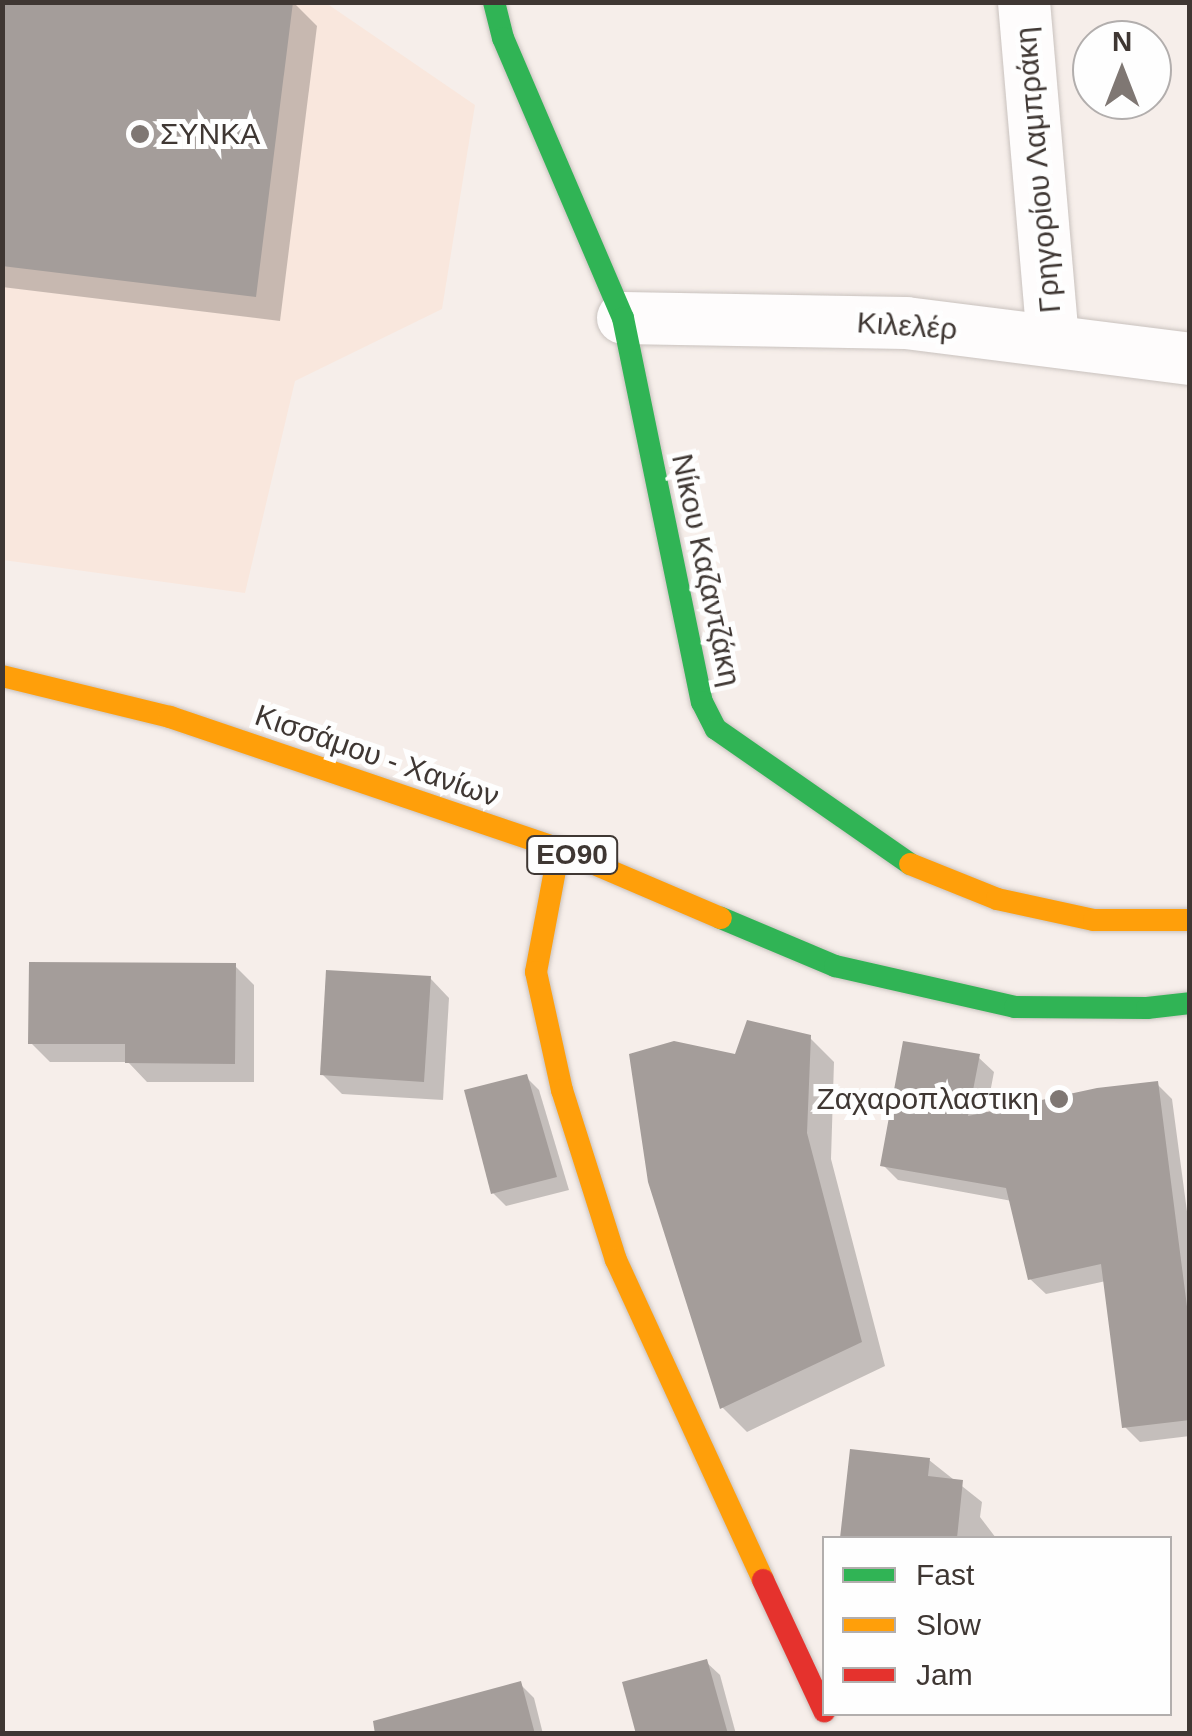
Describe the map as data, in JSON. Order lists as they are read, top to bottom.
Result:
{
  "streets": {
    "street": [
      "Γρηγορίου Λαμπράκη",
      "Κιλελέρ",
      "Νίκου Καζαντζάκη",
      "Κισσάμου - Χανίων",
      "ΕΟ90"
    ]
  },
  "crossings": [
    ["Γρηγορίου Λαμπράκη", "Κιλελέρ"],
    ["Κιλελέρ", "Νίκου Καζαντζάκη"]
  ],
  "places": ["ΣΥΝΚΑ", "Ζαχαροπλαστικη"],
  "legend": ["Fast", "Slow", "Jam"],
  "north": "top"
}
